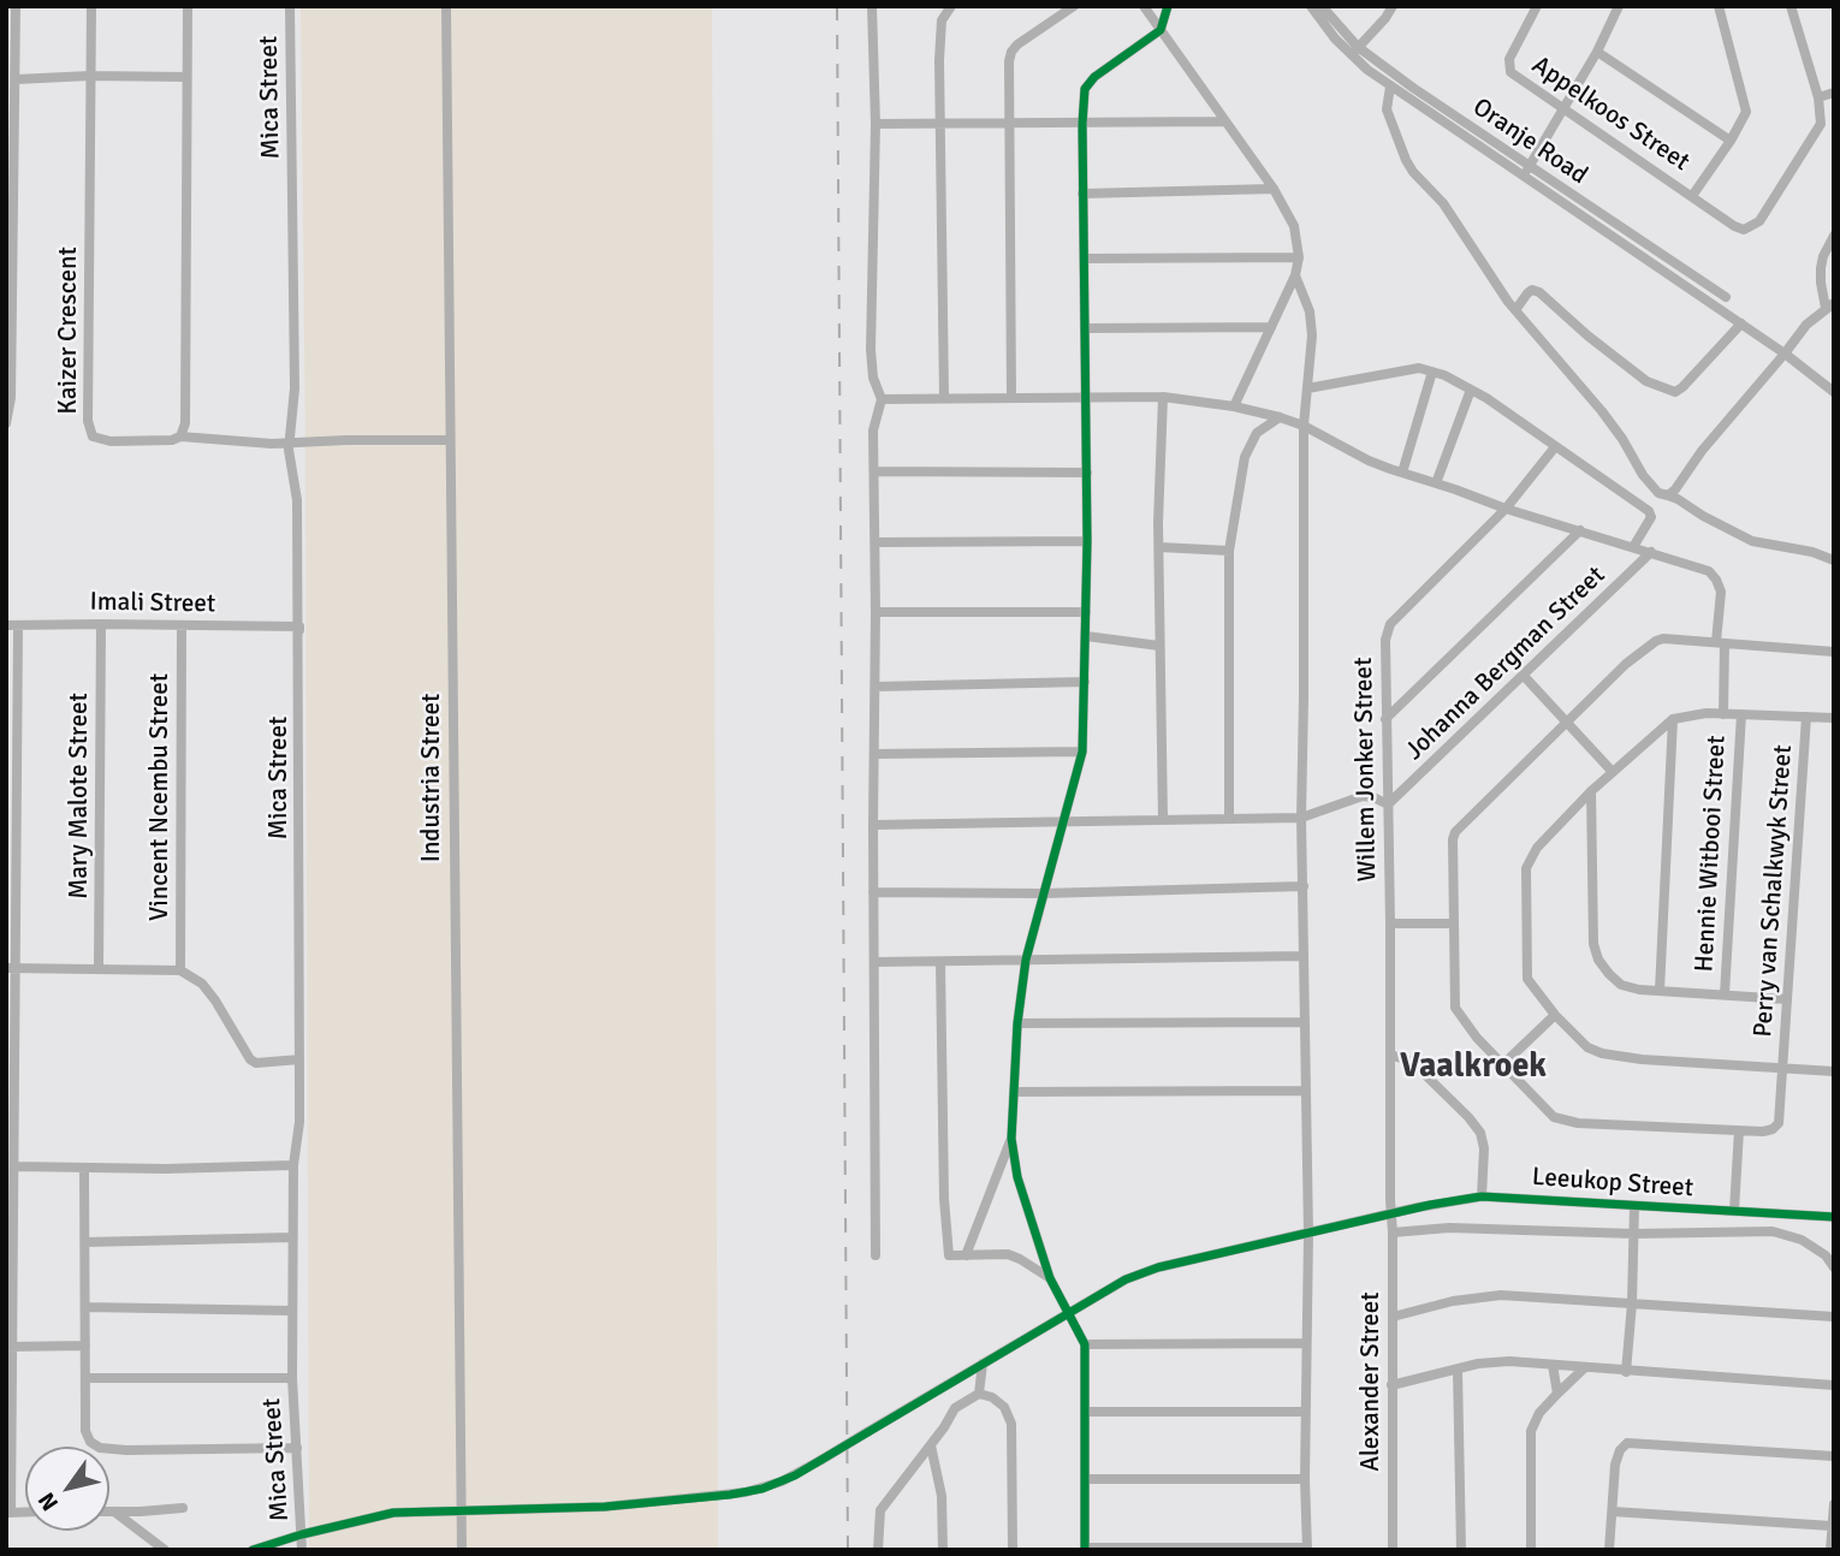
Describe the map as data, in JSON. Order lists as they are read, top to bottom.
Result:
{
  "streets": {
    "street": [
      "Mica Street",
      "Appelkoos Street",
      "Oranje Road",
      "Kaizer Crescent",
      "Imali Street",
      "Johanna Bergman Street",
      "Willem Jonker Street",
      "Industria Street",
      "Mary Malote Street",
      "Vincent Ncembu Street",
      "Hennie Witbooi Street",
      "Perry van Schalkwyk Street",
      "Leeukop Street",
      "Alexander Street"
    ]
  },
  "crossings": [
    ["Mica Street", "Imali Street"],
    ["Mica Street", "Leeukop Street"],
    ["Imali Street", "Mary Malote Street"],
    ["Imali Street", "Vincent Ncembu Street"],
    ["Johanna Bergman Street", "Willem Jonker Street"],
    ["Willem Jonker Street", "Leeukop Street"],
    ["Willem Jonker Street", "Alexander Street"],
    ["Industria Street", "Leeukop Street"],
    ["Leeukop Street", "Alexander Street"]
  ],
  "districts": ["Vaalkroek"],
  "north": "bottom left"
}
